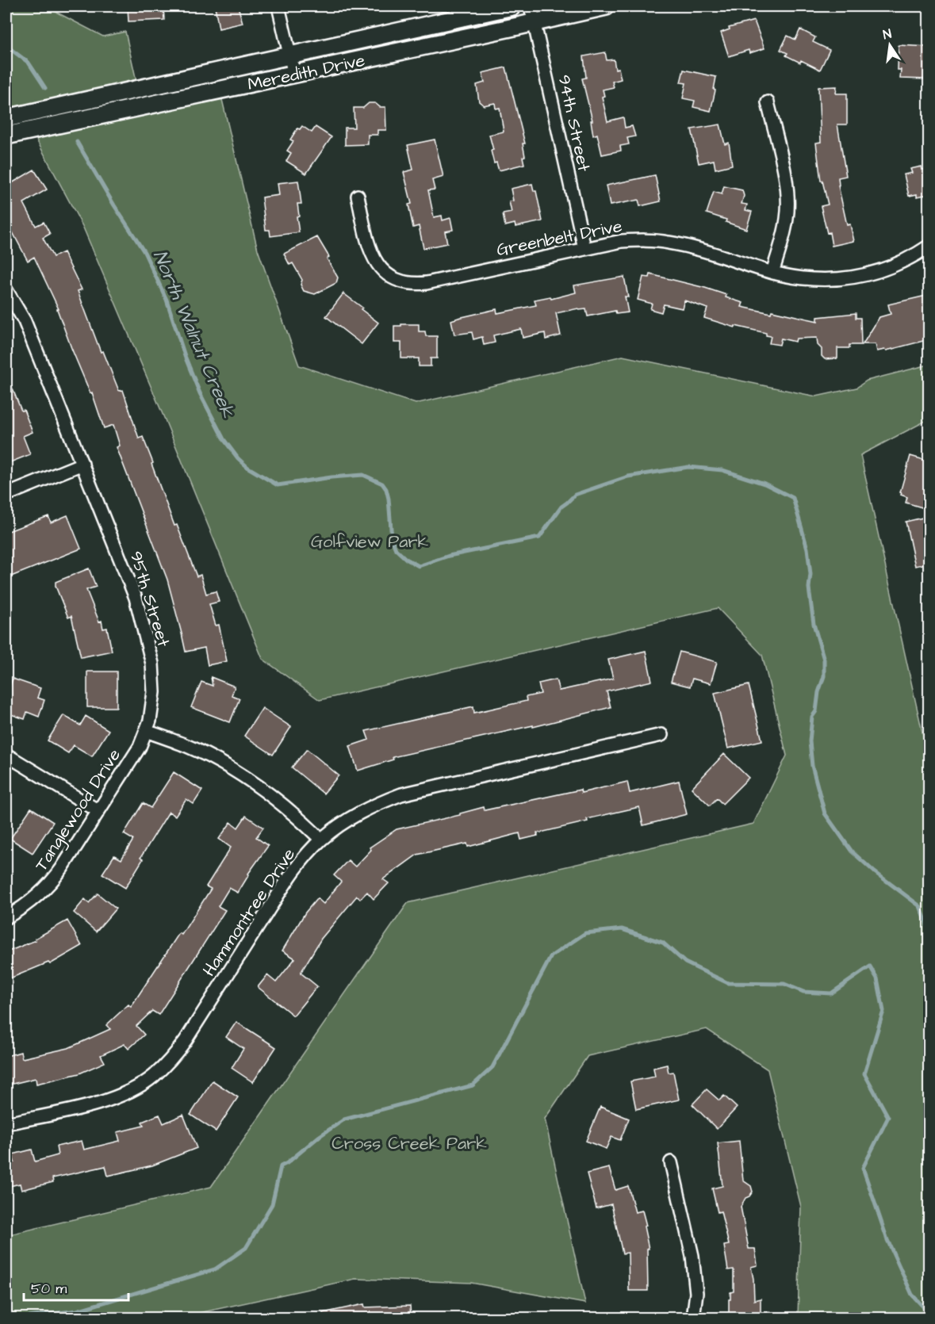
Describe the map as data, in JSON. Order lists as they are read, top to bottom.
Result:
{
  "streets": {
    "main road": ["Meredith Drive"],
    "street": [
      "94th Street",
      "Greenbelt Drive",
      "95th Street",
      "Tanglewood Drive",
      "Hammontree Drive"
    ]
  },
  "crossings": [
    ["Meredith Drive", "94th Street"],
    ["94th Street", "Greenbelt Drive"],
    ["95th Street", "Tanglewood Drive"]
  ],
  "water": ["North Walnut Creek"],
  "parks": ["Golfview Park", "Cross Creek Park"],
  "scale_bar": "50 m",
  "north": "top"
}
